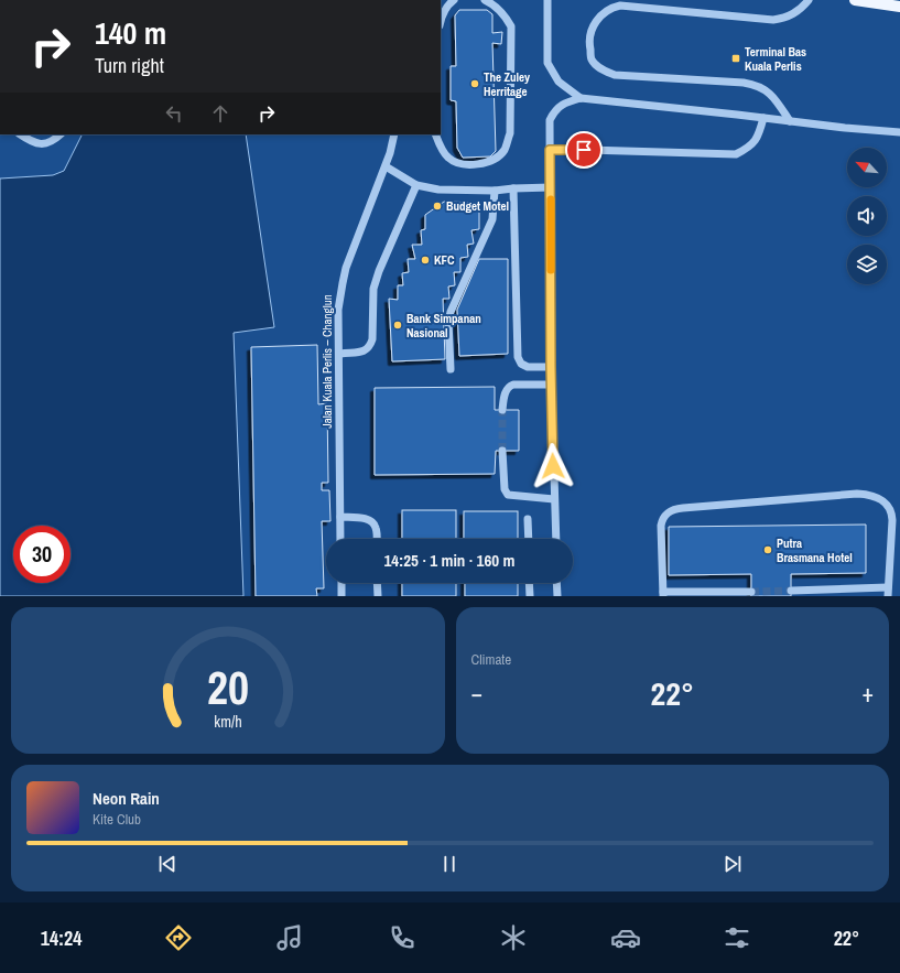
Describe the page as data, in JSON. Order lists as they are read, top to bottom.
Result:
{
  "streets": {
    "street": ["Jalan Kuala Perlis – Changlun"]
  },
  "places": {
    "transit": ["Terminal Bas Kuala Perlis"],
    "other": [
      "The Zuley Herritage",
      "Budget Motel",
      "KFC",
      "Bank Simpanan Nasional",
      "Putra Brasmana Hotel"
    ]
  },
  "north": "top left",
  "page": {
    "turn": ["140 m", "Turn right"],
    "limit": "30",
    "trip": "14:25 · 1 min · 160 m",
    "tile": "Climate",
    "heat": ["−", "22°", "+"],
    "song": ["Neon Rain", "Kite Club"],
    "tabs": ["14:24", "22°"],
    "gauge": ["20", "km/h"]
  }
}
